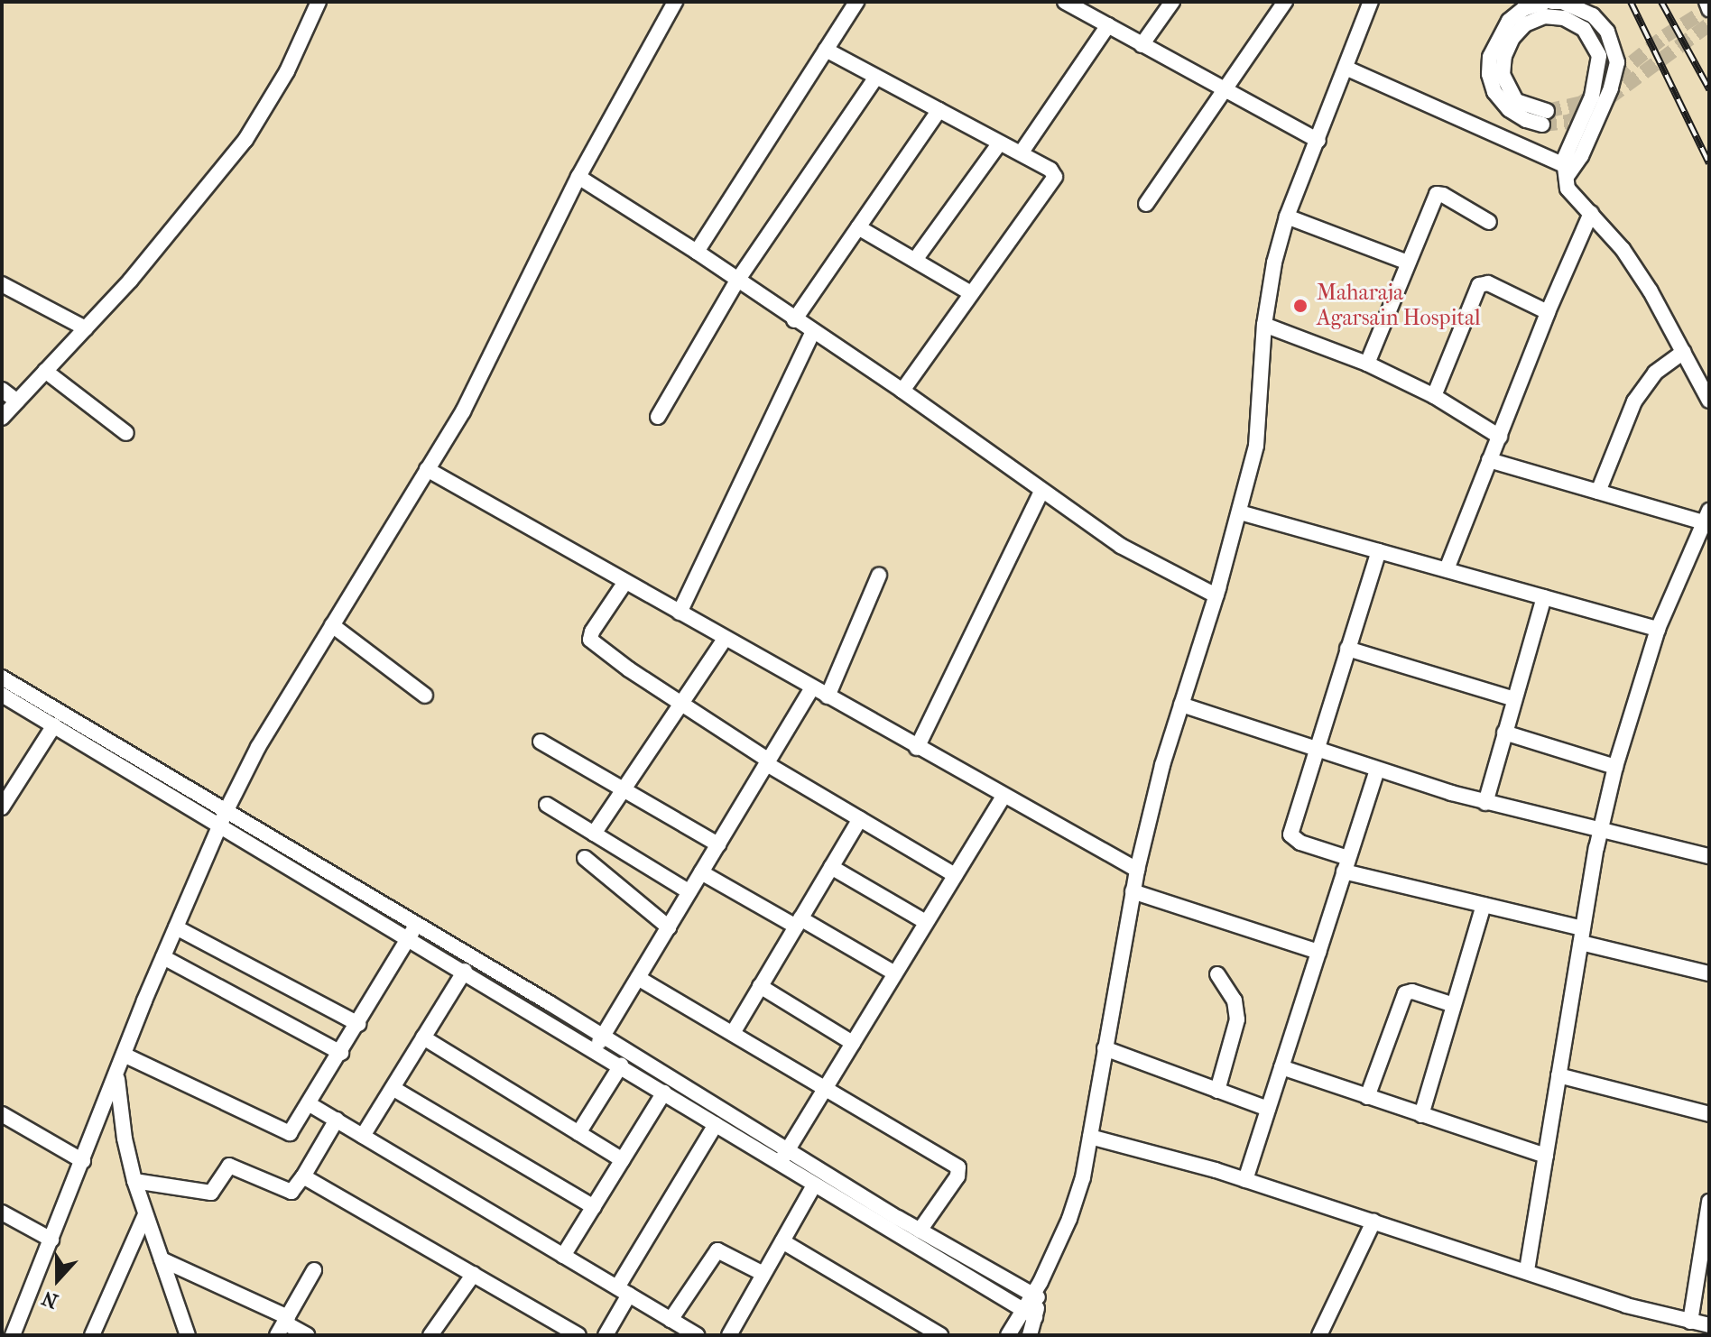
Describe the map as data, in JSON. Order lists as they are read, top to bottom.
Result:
{
  "places": ["Maharaja Agarsain Hospital"],
  "north": "bottom"
}
